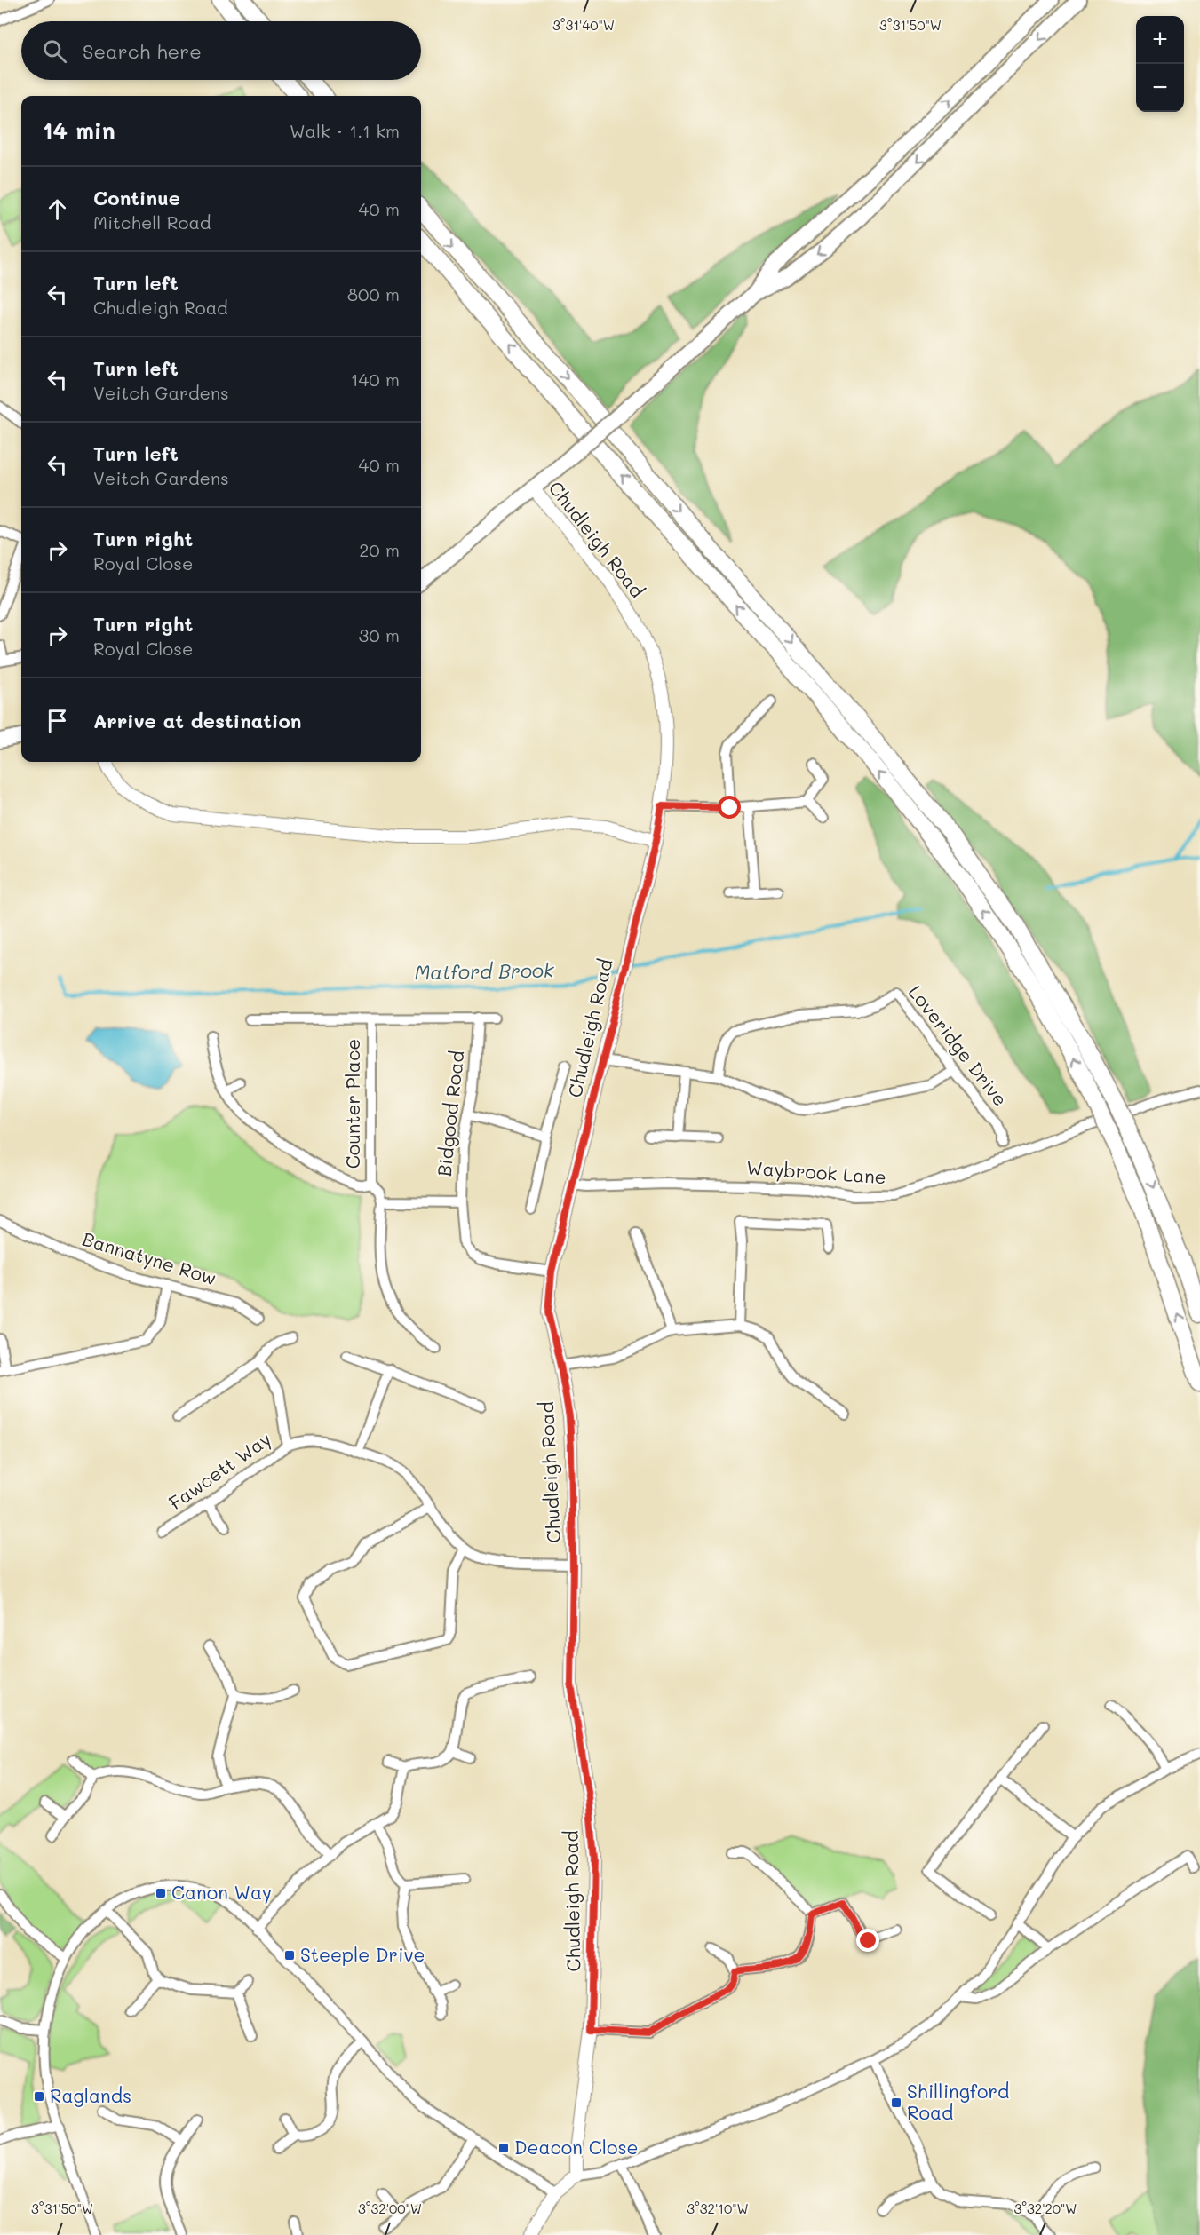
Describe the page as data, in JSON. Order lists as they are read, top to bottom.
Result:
{
  "streets": {
    "street": [
      "Chudleigh Road",
      "Loveridge Drive",
      "Counter Place",
      "Bidgood Road",
      "Waybrook Lane",
      "Bannatyne Row",
      "Fawcett Way"
    ]
  },
  "crossings": [
    ["Chudleigh Road", "Bidgood Road"],
    ["Chudleigh Road", "Waybrook Lane"],
    ["Chudleigh Road", "Fawcett Way"]
  ],
  "water": ["Matford Brook"],
  "places": {
    "transit": [
      "Canon Way",
      "Steeple Drive",
      "Raglands",
      "Shillingford Road",
      "Deacon Close"
    ]
  },
  "page": {
    "map_buttons": ["+", "−"],
    "search": "Search here",
    "heading": ["14 min", "Walk · 1.1 km"],
    "list": [
      ["Continue", "Mitchell Road", "40 m"],
      ["Turn left", "Chudleigh Road", "800 m"],
      ["Turn left", "Veitch Gardens", "140 m"],
      ["Turn left", "Veitch Gardens", "40 m"],
      ["Turn right", "Royal Close", "20 m"],
      ["Turn right", "Royal Close", "30 m"],
      "Arrive at destination"
    ]
  },
  "coordinates": [
    "3°31'40\"W",
    "3°31'50\"W",
    "3°32'00\"W",
    "3°32'10\"W",
    "3°32'20\"W"
  ]
}
